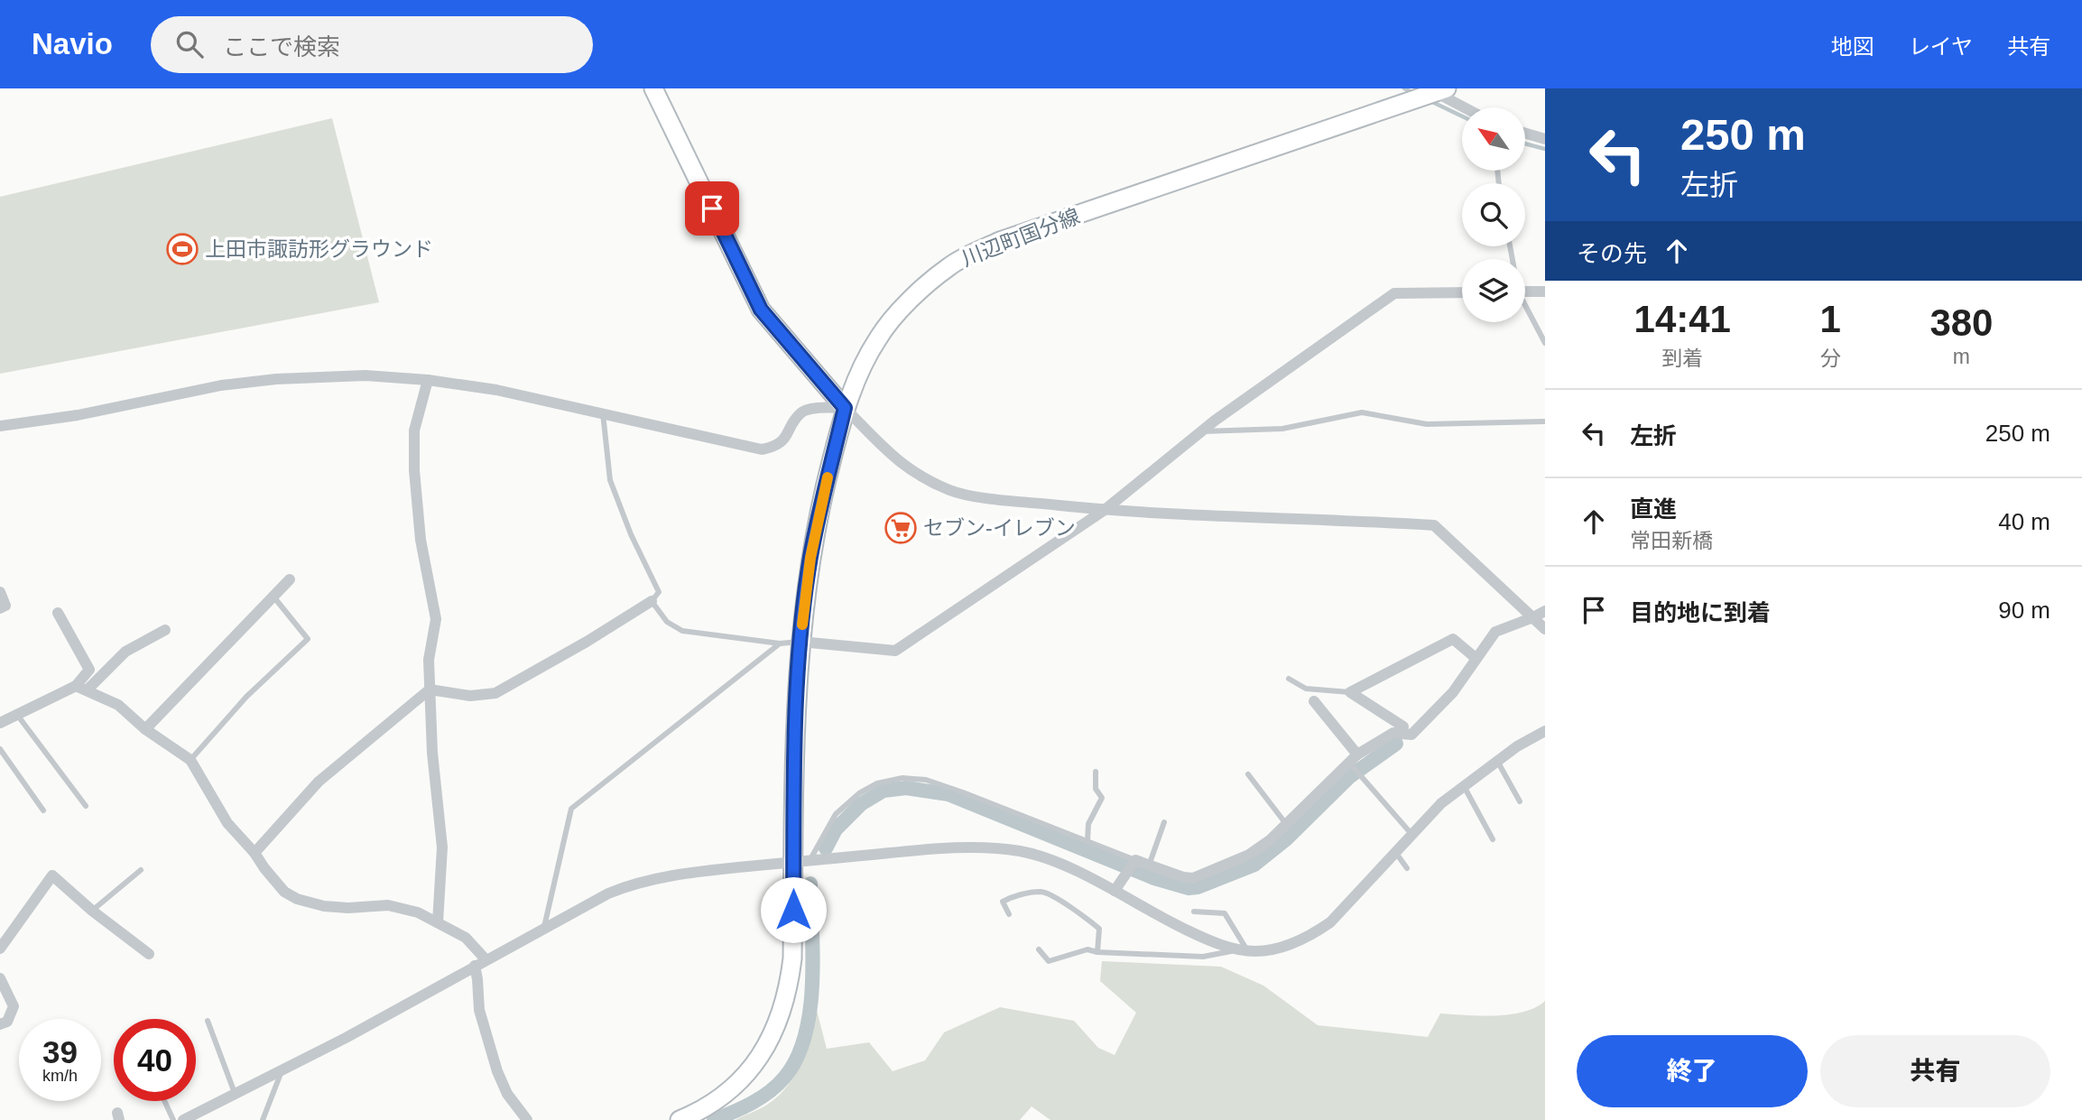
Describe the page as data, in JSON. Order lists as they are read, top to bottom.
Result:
{
  "streets": {
    "street": ["川辺町国分線"]
  },
  "places": {
    "sports": ["上田市諏訪形グラウンド"],
    "supermarket": ["セブン-イレブン"]
  },
  "north": "top left",
  "page": {
    "header": "Navio",
    "search": "ここで検索",
    "nav": ["地図", "レイヤ", "共有"],
    "turn": ["250 m", "左折"],
    "then": "その先",
    "eta": [
      "14:41",
      "到着",
      "1",
      "分",
      "380",
      "m"
    ],
    "list": [
      {
        "name": "左折",
        "value": "250 m"
      },
      {
        "name": "直進",
        "note": "常田新橋",
        "value": "40 m"
      },
      {
        "name": "目的地に到着",
        "value": "90 m"
      }
    ],
    "speed": "39 km/h",
    "limit": "40",
    "buttons": ["終了", "共有"]
  }
}
